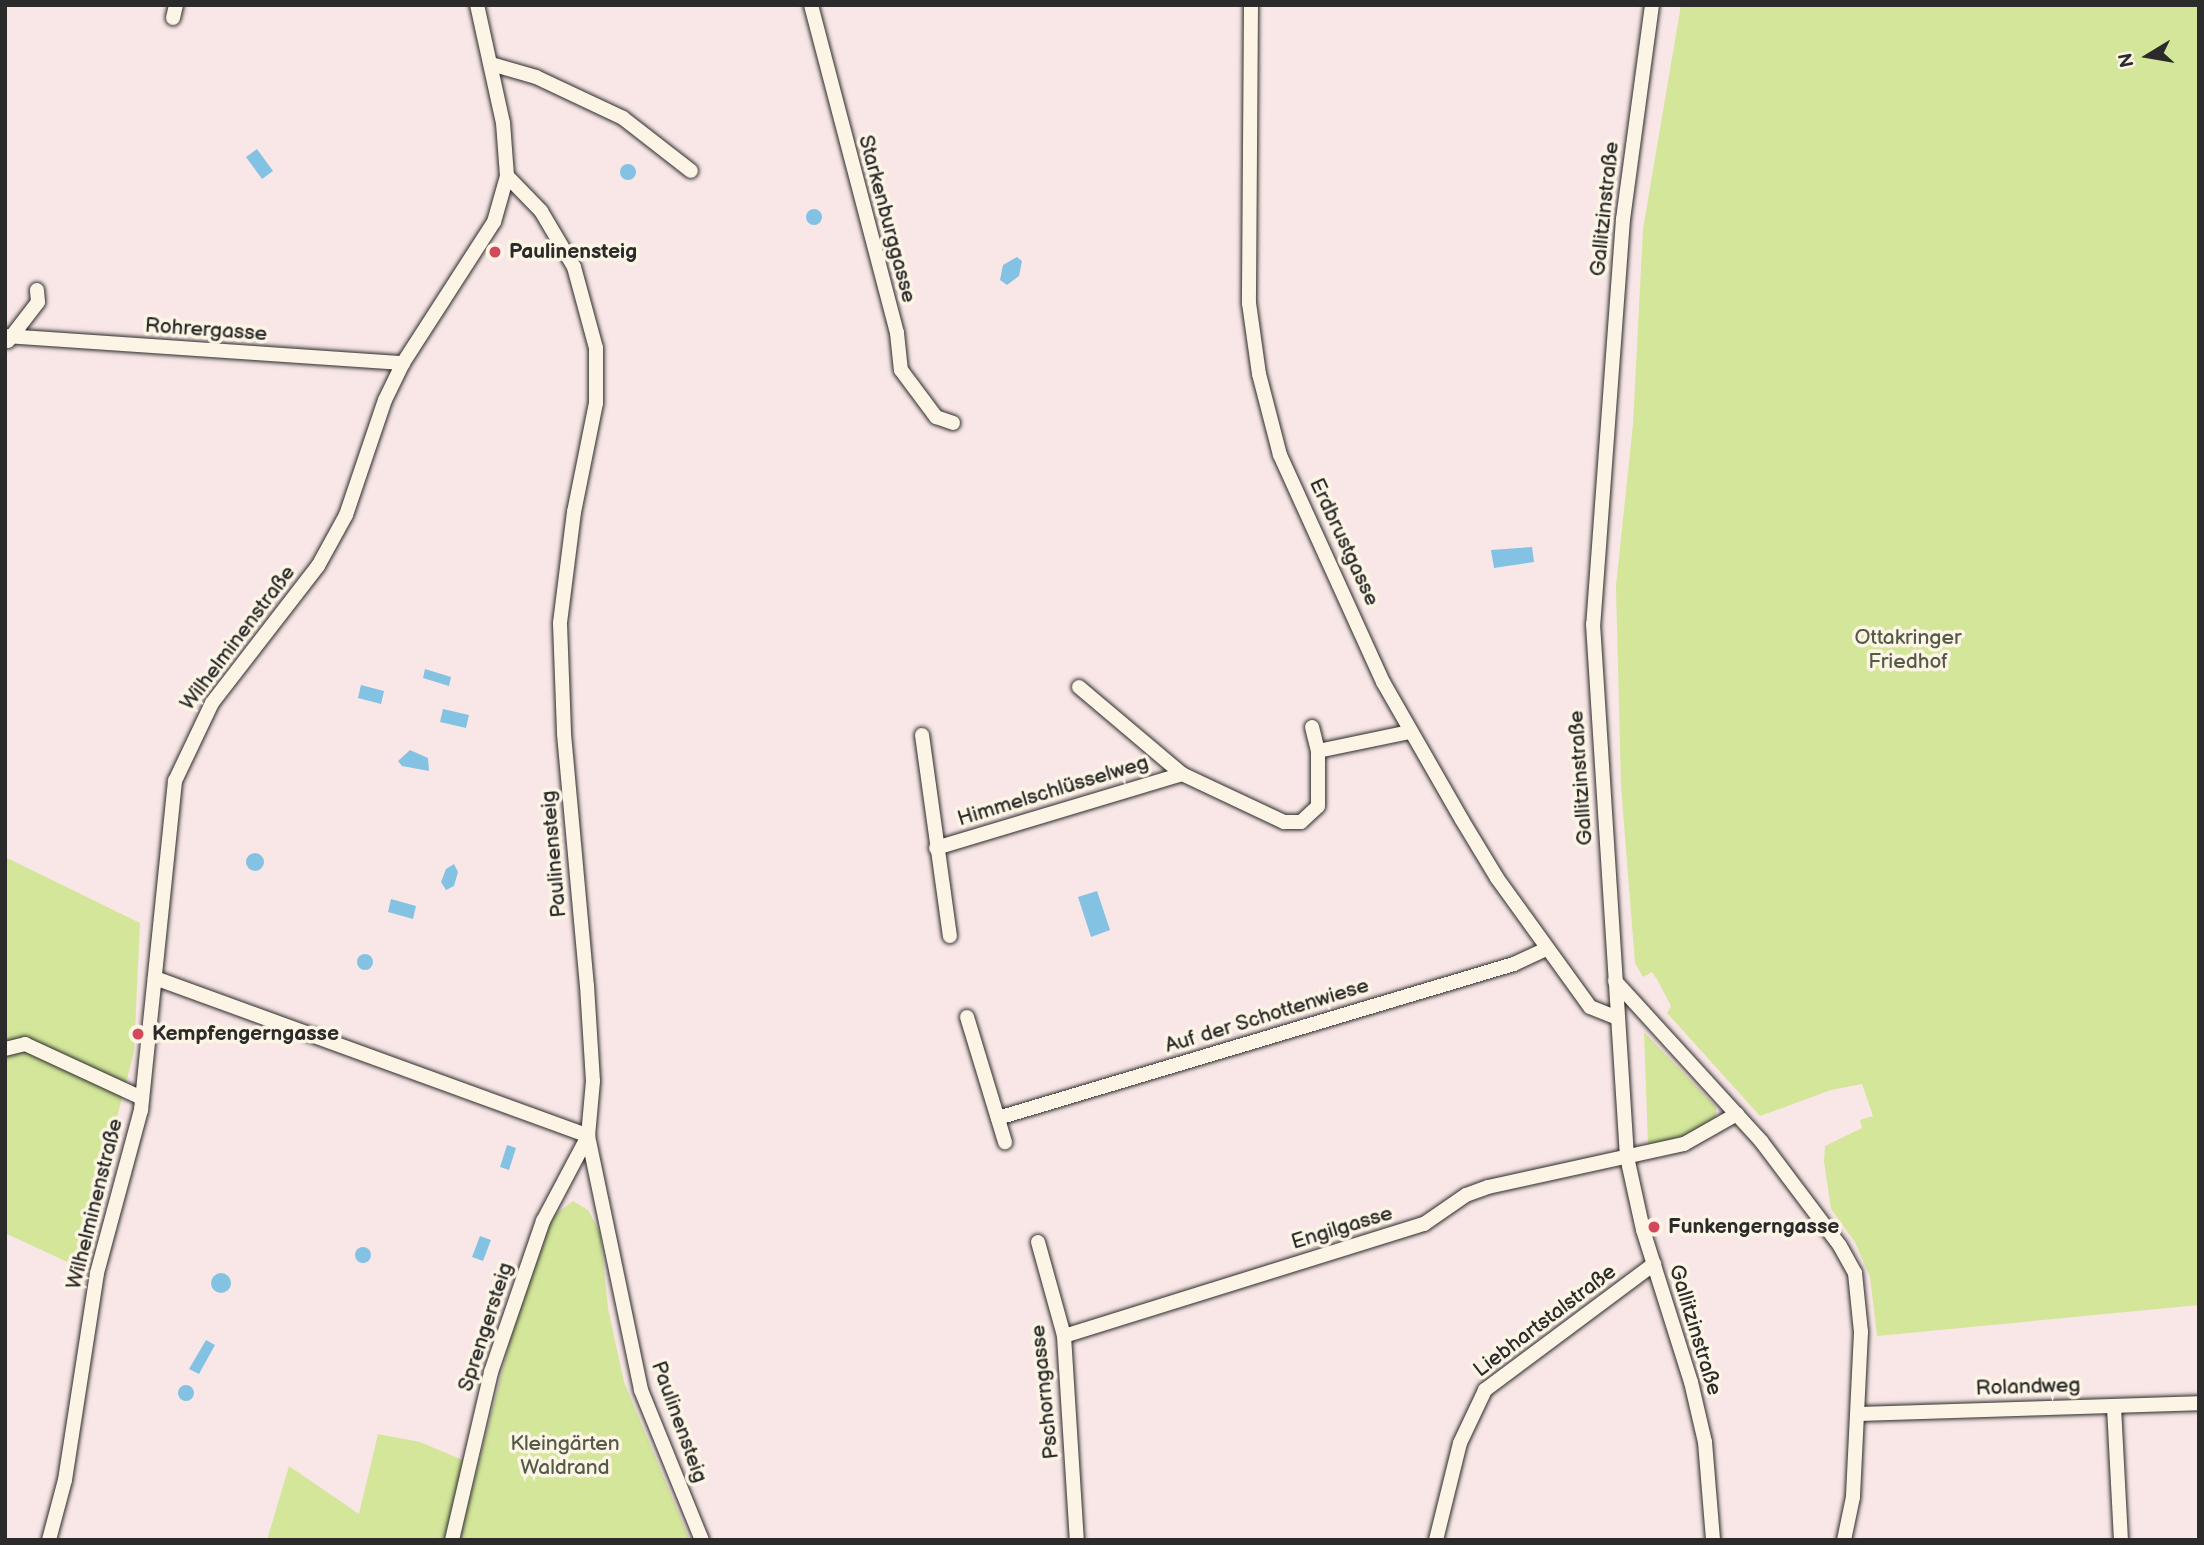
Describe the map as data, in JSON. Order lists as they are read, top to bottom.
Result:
{
  "streets": {
    "street": [
      "Gallitzinstraße",
      "Starkenburggasse",
      "Rohrergasse",
      "Erdbrustgasse",
      "Wilhelminenstraße",
      "Himmelschlüsselweg",
      "Paulinensteig",
      "Auf der Schottenwiese",
      "Engilgasse",
      "Liebhartstalstraße",
      "Sprengersteig",
      "Rolandweg",
      "Pschorngasse"
    ]
  },
  "crossings": [
    ["Gallitzinstraße", "Erdbrustgasse"],
    ["Gallitzinstraße", "Engilgasse"],
    ["Gallitzinstraße", "Liebhartstalstraße"],
    ["Rohrergasse", "Wilhelminenstraße"],
    ["Erdbrustgasse", "Auf der Schottenwiese"],
    ["Wilhelminenstraße", "Paulinensteig"],
    ["Paulinensteig", "Sprengersteig"],
    ["Engilgasse", "Pschorngasse"]
  ],
  "parks": ["Ottakringer Friedhof", "Kleingärten Waldrand"],
  "places": ["Paulinensteig", "Kempfengerngasse", "Funkengerngasse"],
  "north": "left"
}
